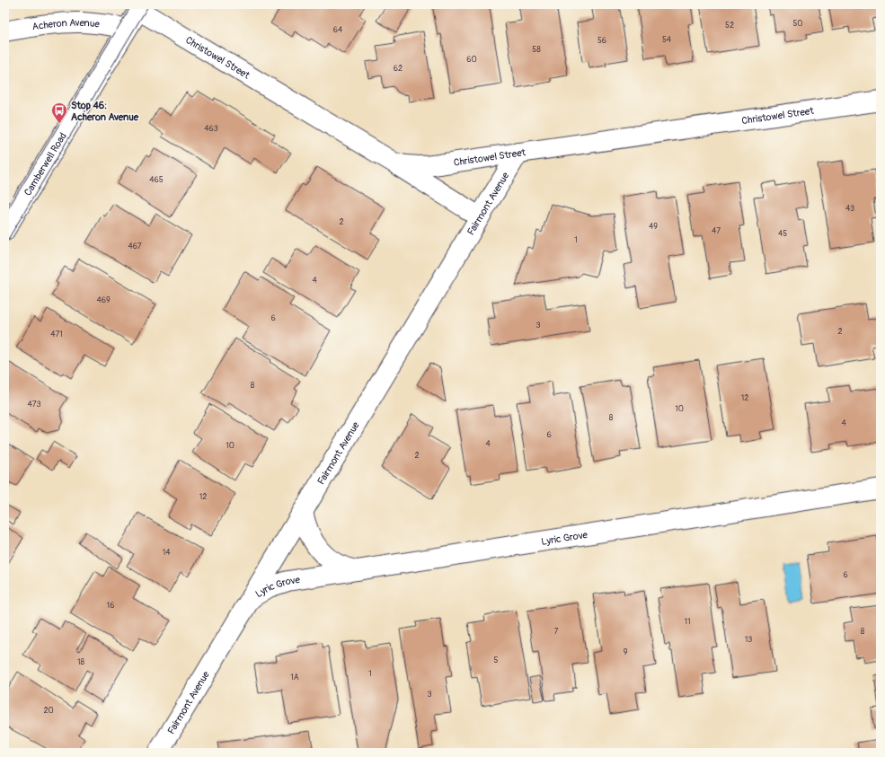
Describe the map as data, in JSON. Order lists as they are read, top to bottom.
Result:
{
  "streets": {
    "street": [
      "Acheron Avenue",
      "Christowel Street",
      "Camberwell Road",
      "Fairmont Avenue",
      "Lyric Grove"
    ]
  },
  "crossings": [
    ["Acheron Avenue", "Camberwell Road"],
    ["Christowel Street", "Camberwell Road"],
    ["Christowel Street", "Fairmont Avenue"],
    ["Fairmont Avenue", "Lyric Grove"]
  ],
  "places": {
    "bus stop": ["Stop 46: Acheron Avenue"]
  },
  "house_numbers": [
    "50",
    "52",
    "64",
    "54",
    "56",
    "58",
    "60",
    "62",
    "463",
    "465",
    "43",
    "2",
    "49",
    "47",
    "45",
    "1",
    "467",
    "4",
    "469",
    "6",
    "3",
    "2",
    "471",
    "8",
    "12",
    "473",
    "10",
    "8",
    "4",
    "6",
    "4",
    "10",
    "2",
    "12",
    "14",
    "6",
    "16",
    "11",
    "7",
    "8",
    "13",
    "9",
    "5",
    "18",
    "1",
    "1A",
    "3",
    "20"
  ]
}
